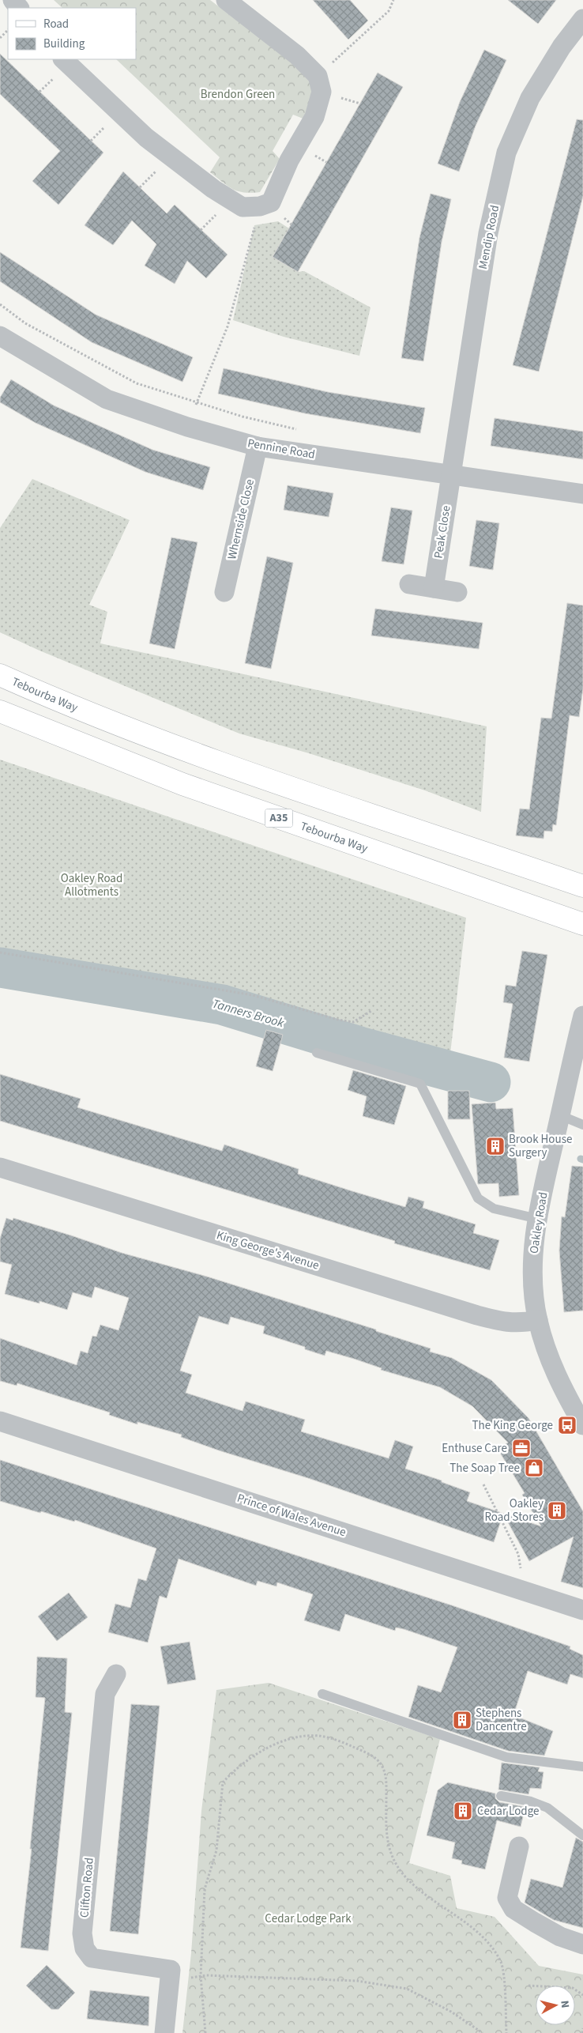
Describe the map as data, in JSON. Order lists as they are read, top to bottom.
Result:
{
  "streets": {
    "main road": ["Tebourba Way", "A35"],
    "street": [
      "Mendip Road",
      "Pennine Road",
      "Whernside Close",
      "Peak Close",
      "Oakley Road",
      "King George's Avenue",
      "Prince of Wales Avenue",
      "Clifton Road"
    ]
  },
  "crossings": [
    ["Mendip Road", "Pennine Road"],
    ["Mendip Road", "Peak Close"],
    ["Pennine Road", "Whernside Close"],
    ["Pennine Road", "Peak Close"],
    ["Oakley Road", "King George's Avenue"]
  ],
  "water": ["Tanners Brook"],
  "parks": ["Brendon Green", "Oakley Road Allotments", "Cedar Lodge Park"],
  "places": {
    "building": [
      "Brook House Surgery",
      "Oakley Road Stores",
      "Stephens Dancentre",
      "Cedar Lodge"
    ],
    "bus stop": ["The King George"],
    "office": ["Enthuse Care"],
    "shop": ["The Soap Tree"]
  },
  "legend": ["Road", "Building"],
  "north": "right"
}
